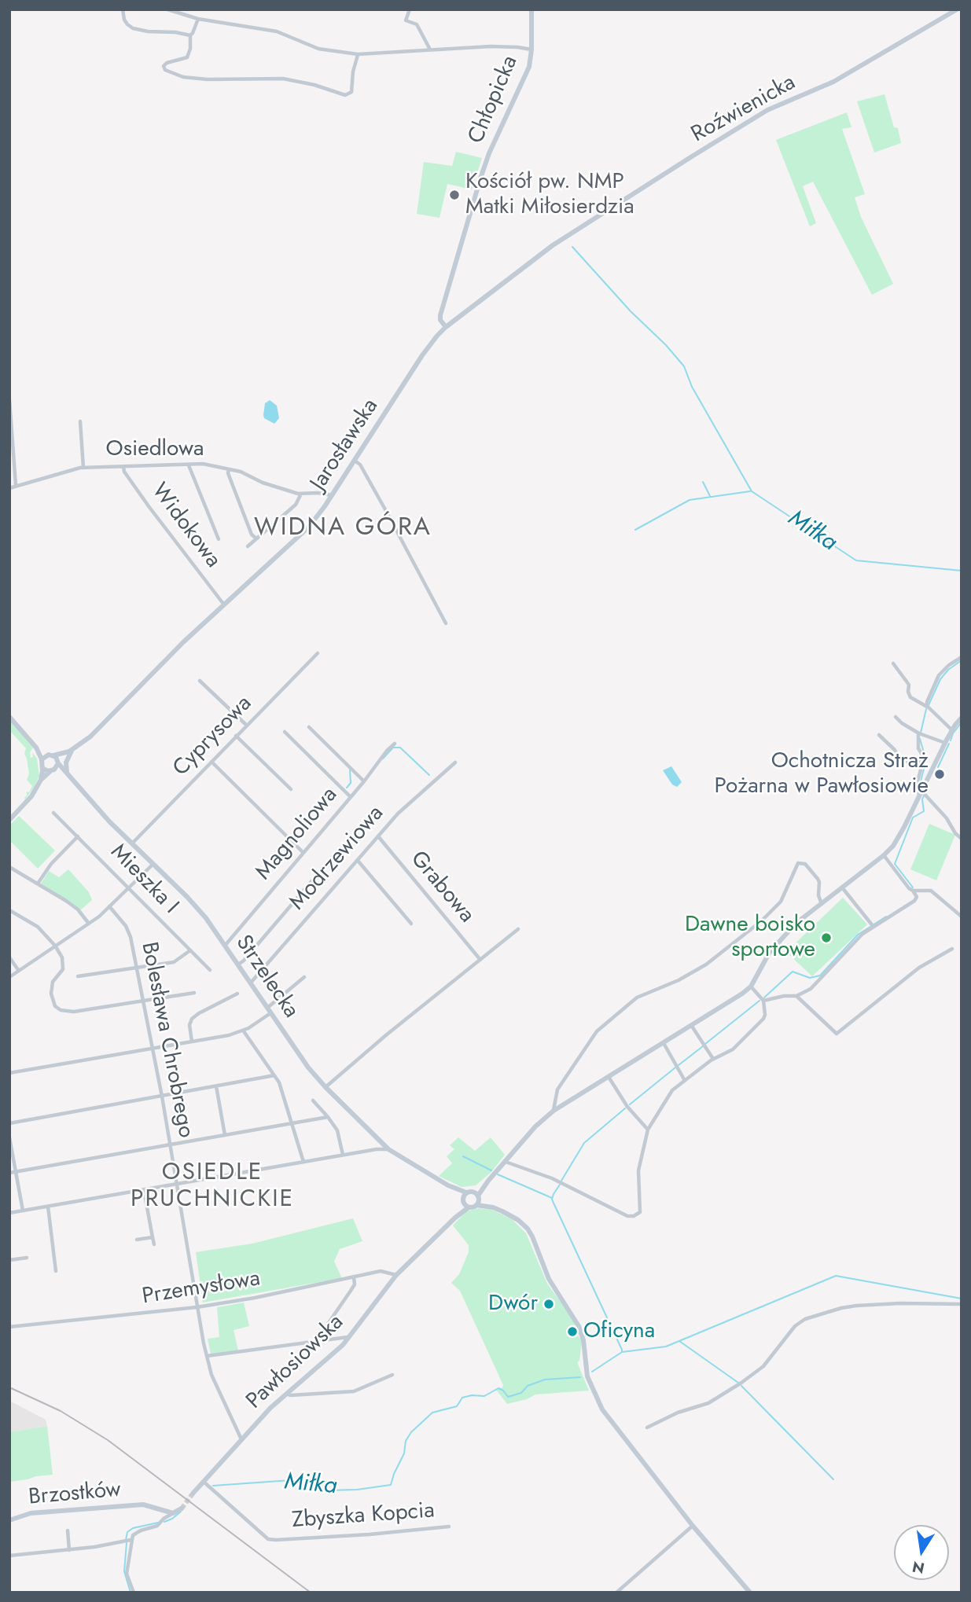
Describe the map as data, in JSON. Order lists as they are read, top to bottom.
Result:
{
  "streets": {
    "street": [
      "Chłopicka",
      "Roźwienicka",
      "Jarosławska",
      "Osiedlowa",
      "Widokowa",
      "Cyprysowa",
      "Magnoliowa",
      "Modrzewiowa",
      "Mieszka I",
      "Grabowa",
      "Strzelecka",
      "Bolesława Chrobrego",
      "Przemysłowa",
      "Pawłosiowska",
      "Brzostków",
      "Zbyszka Kopcia"
    ]
  },
  "crossings": [
    ["Chłopicka", "Jarosławska"],
    ["Roźwienicka", "Jarosławska"],
    ["Jarosławska", "Osiedlowa"],
    ["Jarosławska", "Widokowa"],
    ["Jarosławska", "Strzelecka"],
    ["Osiedlowa", "Widokowa"],
    ["Cyprysowa", "Strzelecka"],
    ["Magnoliowa", "Strzelecka"],
    ["Modrzewiowa", "Grabowa"],
    ["Modrzewiowa", "Strzelecka"],
    ["Strzelecka", "Pawłosiowska"],
    ["Bolesława Chrobrego", "Przemysłowa"],
    ["Bolesława Chrobrego", "Pawłosiowska"],
    ["Przemysłowa", "Pawłosiowska"],
    ["Pawłosiowska", "Zbyszka Kopcia"]
  ],
  "districts": ["WIDNA GÓRA", "OSIEDLE PRUCHNICKIE"],
  "water": ["Miłka"],
  "places": [
    "Kościół pw. NMP Matki Miłosierdzia",
    "Ochotnicza Straż Pożarna w Pawłosiowie",
    "Dawne boisko sportowe",
    "Dwór",
    "Oficyna"
  ],
  "north": "bottom"
}
